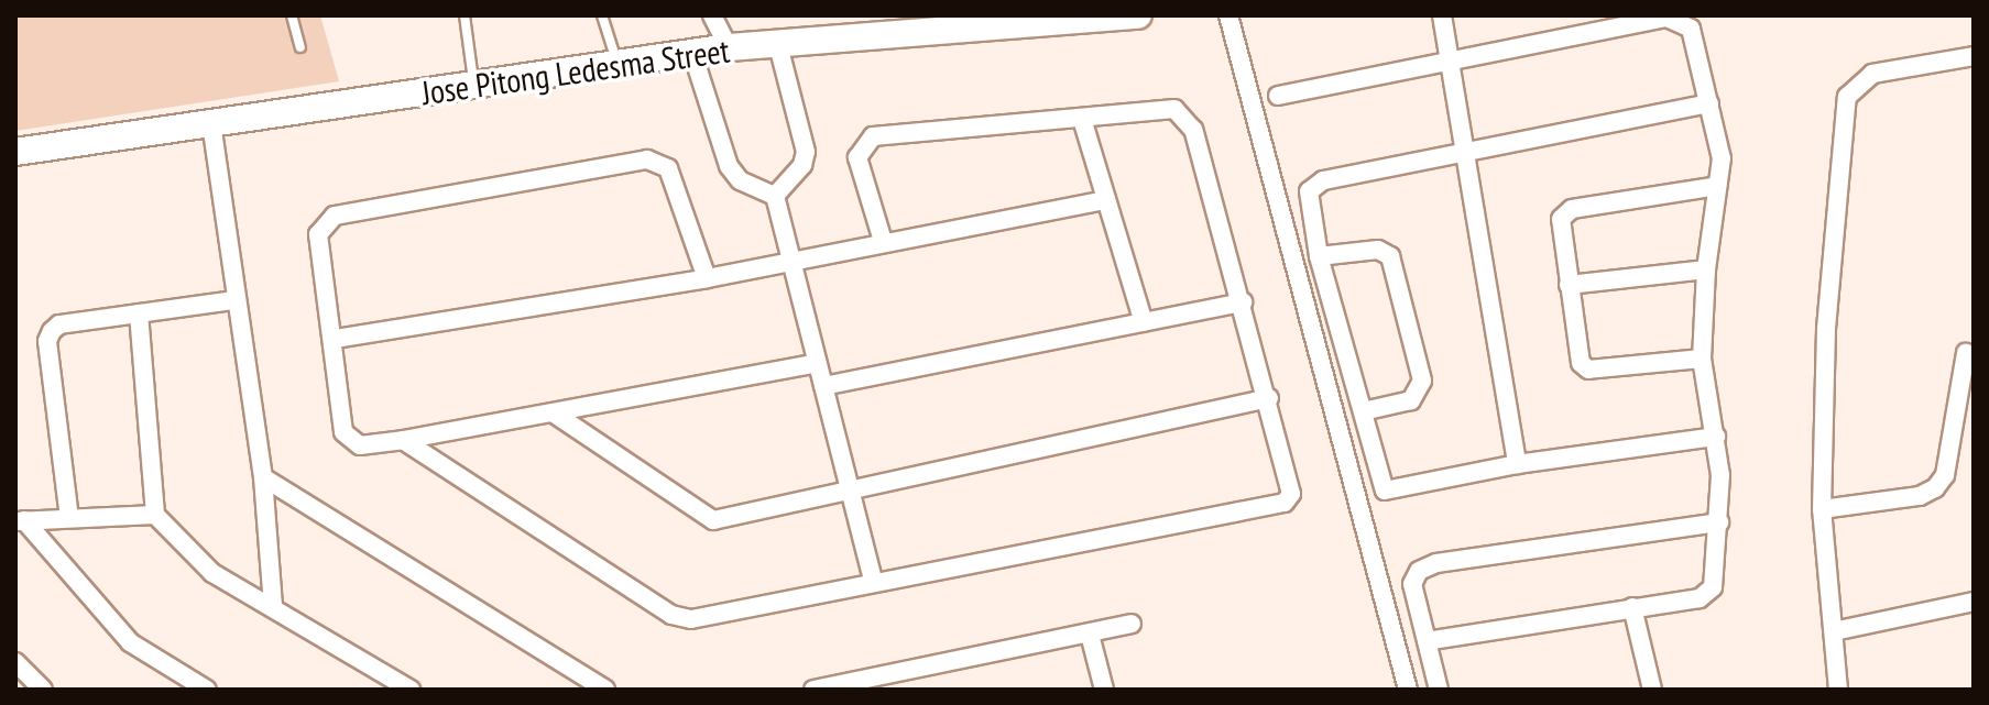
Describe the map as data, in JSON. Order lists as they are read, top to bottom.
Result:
{
  "streets": {
    "main road": ["Jose Pitong Ledesma Street"]
  }
}
